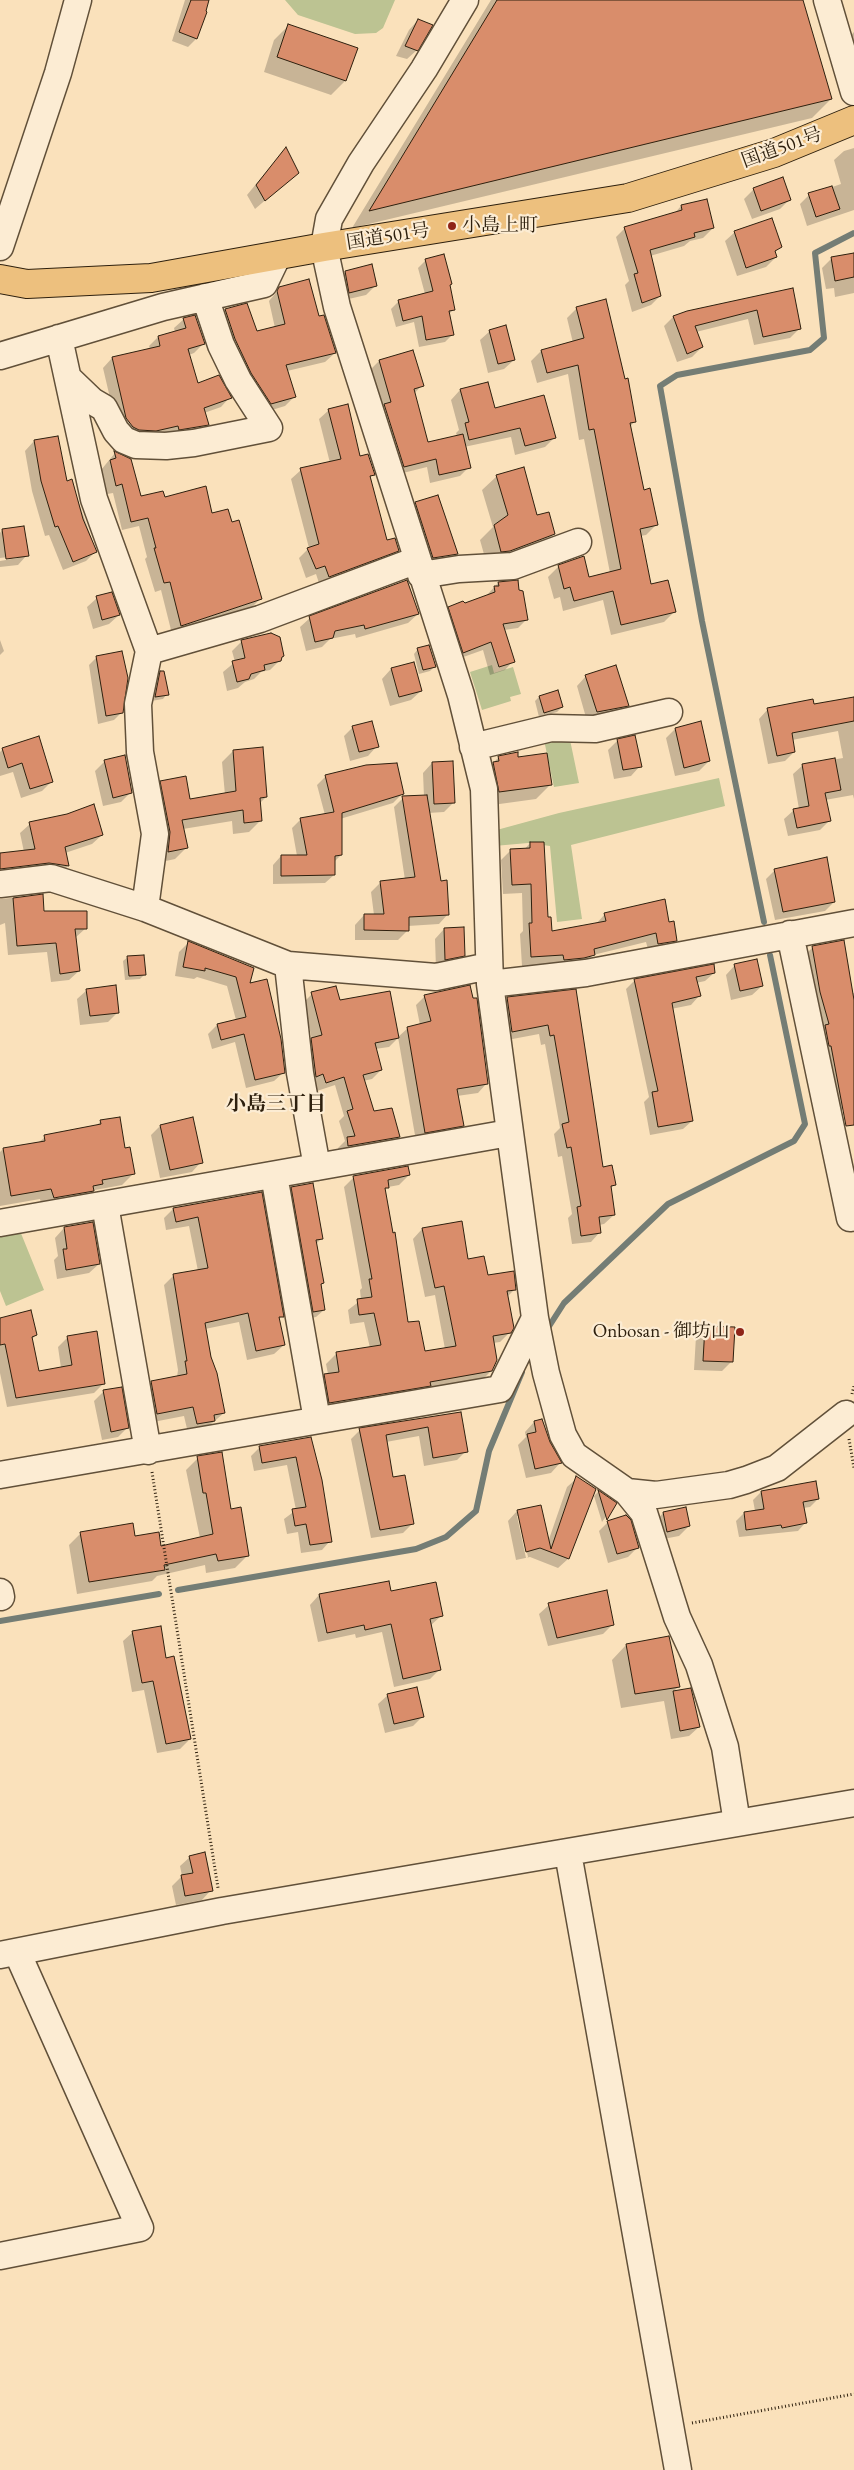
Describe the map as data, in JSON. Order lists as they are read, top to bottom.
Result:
{
  "streets": {
    "highway": ["国道501号"]
  },
  "districts": ["小島三丁目"],
  "places": ["小島上町", "Onbosan - 御坊山"]
}
